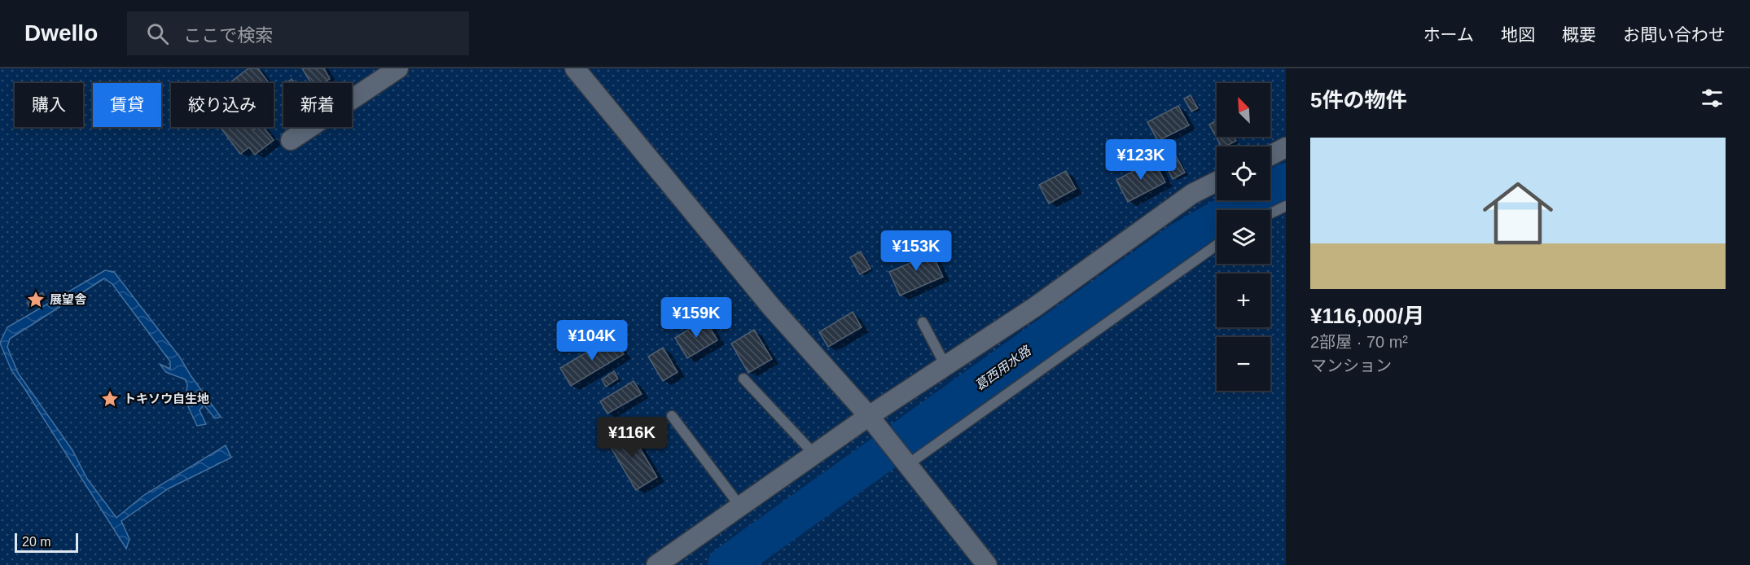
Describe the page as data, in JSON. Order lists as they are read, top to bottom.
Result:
{
  "water": ["葛西用水路"],
  "places": {
    "place": ["展望舎", "トキソウ自生地"]
  },
  "scale_bar": "20 m",
  "north": "top left",
  "page": {
    "header": "Dwello",
    "search": "ここで検索",
    "nav": [
      "ホーム",
      "地図",
      "概要",
      "お問い合わせ"
    ],
    "heading": "5件の物件",
    "map_buttons": ["+", "−"],
    "chip": [
      "購入",
      "賃貸",
      "絞り込み",
      "新着"
    ],
    "list": [
      {
        "name": "¥116,000/月",
        "note": "2部屋 · 70 m² · マンション"
      }
    ],
    "price": [
      "¥123K",
      "¥153K",
      "¥159K",
      "¥104K",
      "¥116K"
    ],
    "scale": "20 m"
  }
}
